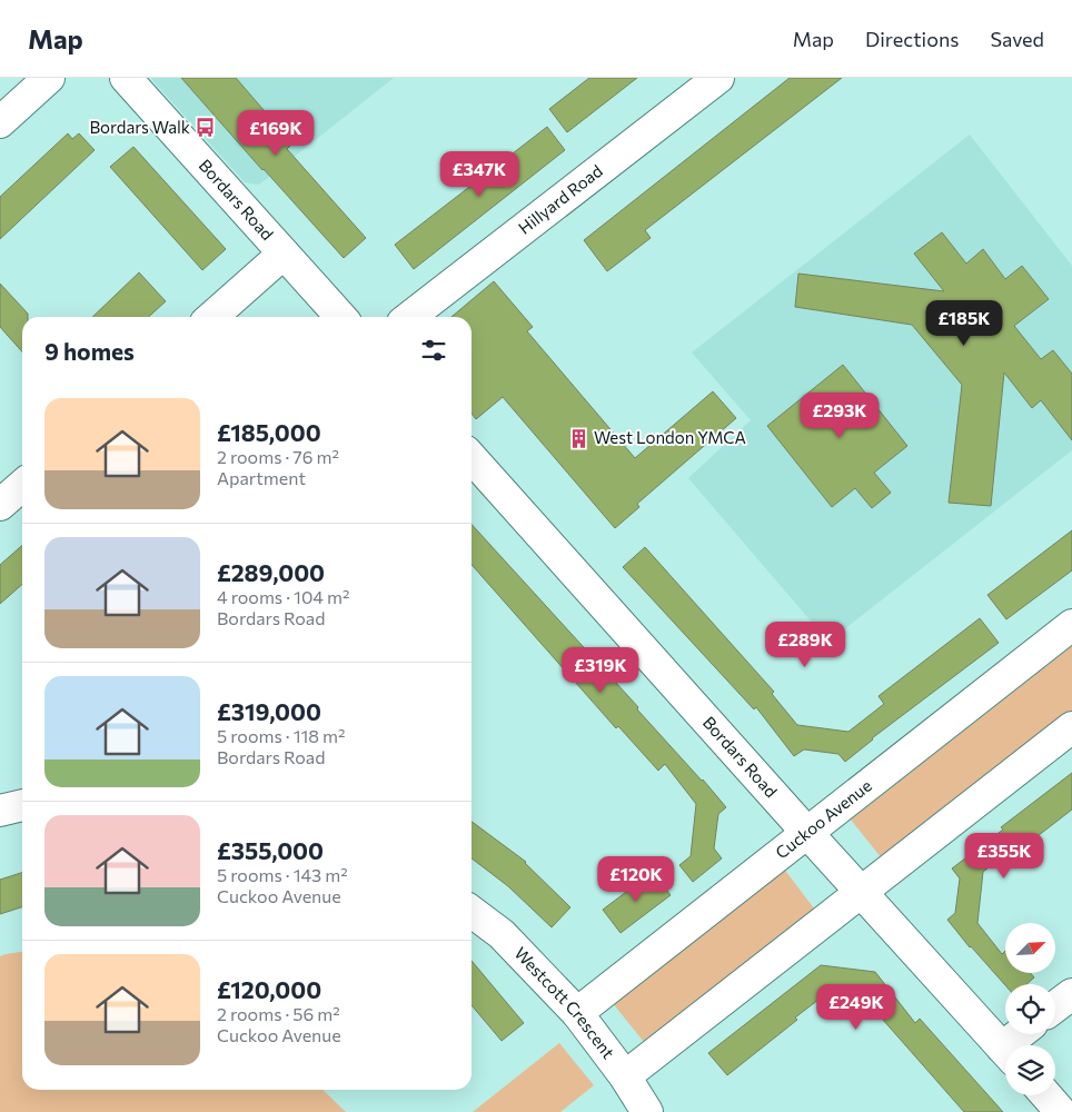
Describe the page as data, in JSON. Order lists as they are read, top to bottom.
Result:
{
  "streets": {
    "street": [
      "Bordars Road",
      "Hillyard Road",
      "Cuckoo Avenue",
      "Westcott Crescent"
    ]
  },
  "crossings": [
    ["Bordars Road", "Cuckoo Avenue"],
    ["Cuckoo Avenue", "Westcott Crescent"]
  ],
  "places": {
    "bus stop": ["Bordars Walk"],
    "building": ["West London YMCA"]
  },
  "north": "top right",
  "page": {
    "header": "Map",
    "nav": ["Map", "Directions", "Saved"],
    "price": [
      "£169K",
      "£347K",
      "£185K",
      "£293K",
      "£289K",
      "£319K",
      "£355K",
      "£120K",
      "£249K"
    ],
    "heading": "9 homes",
    "list": [
      {
        "name": "£185,000",
        "note": "2 rooms · 76 m² · Apartment"
      },
      {
        "name": "£289,000",
        "note": "4 rooms · 104 m² · Bordars Road"
      },
      {
        "name": "£319,000",
        "note": "5 rooms · 118 m² · Bordars Road"
      },
      {
        "name": "£355,000",
        "note": "5 rooms · 143 m² · Cuckoo Avenue"
      },
      {
        "name": "£120,000",
        "note": "2 rooms · 56 m² · Cuckoo Avenue"
      }
    ]
  }
}
